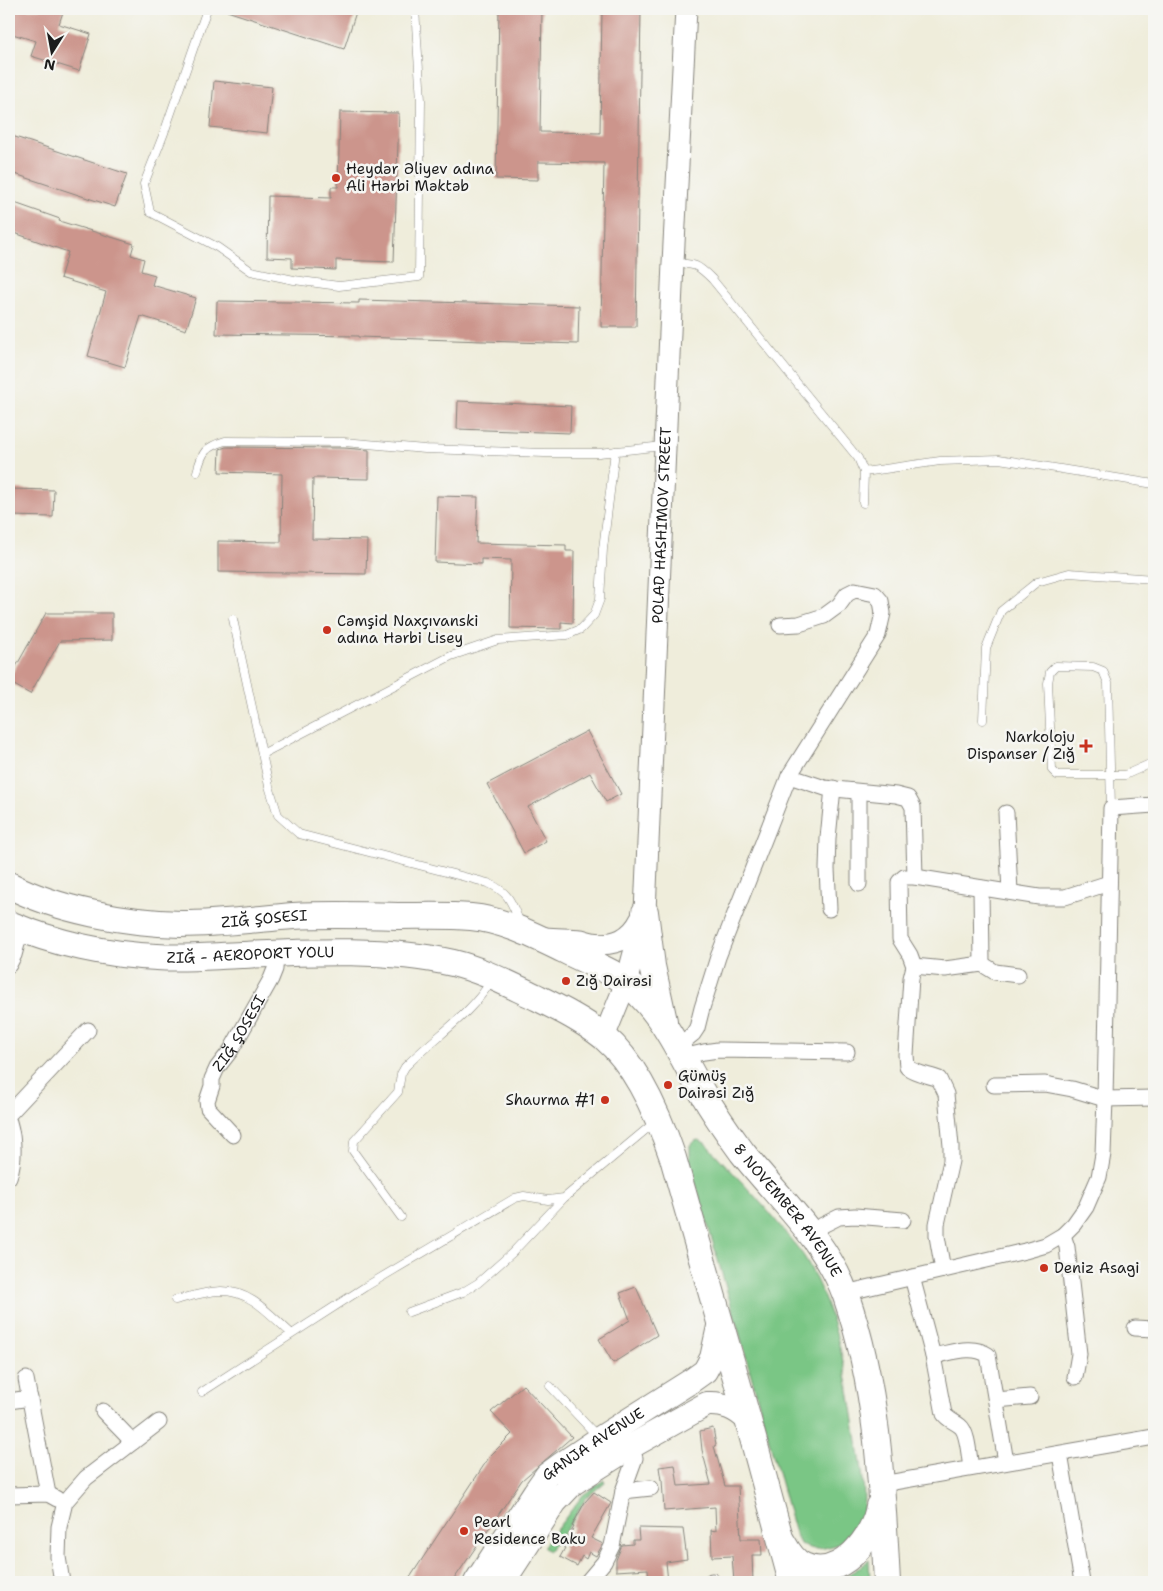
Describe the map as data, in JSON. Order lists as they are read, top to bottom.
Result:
{
  "streets": {
    "highway": ["8 NOVEMBER AVENUE"],
    "main road": ["GANJA AVENUE"],
    "street": ["POLAD HASHIMOV STREET"]
  },
  "crossings": [
    ["POLAD HASHIMOV STREET", "8 NOVEMBER AVENUE"]
  ],
  "places": {
    "other": [
      "Heydər Əliyev adına Ali Hərbi Məktəb",
      "Cəmşid Naxçıvanski adına Hərbi Lisey",
      "Zığ Dairəsi",
      "Gümüş Dairəsi Zığ",
      "Shaurma #1",
      "Deniz Asagi",
      "Pearl Residence Baku"
    ],
    "health": ["Narkoloju Dispanser / Zığ"]
  },
  "north": "bottom"
}
